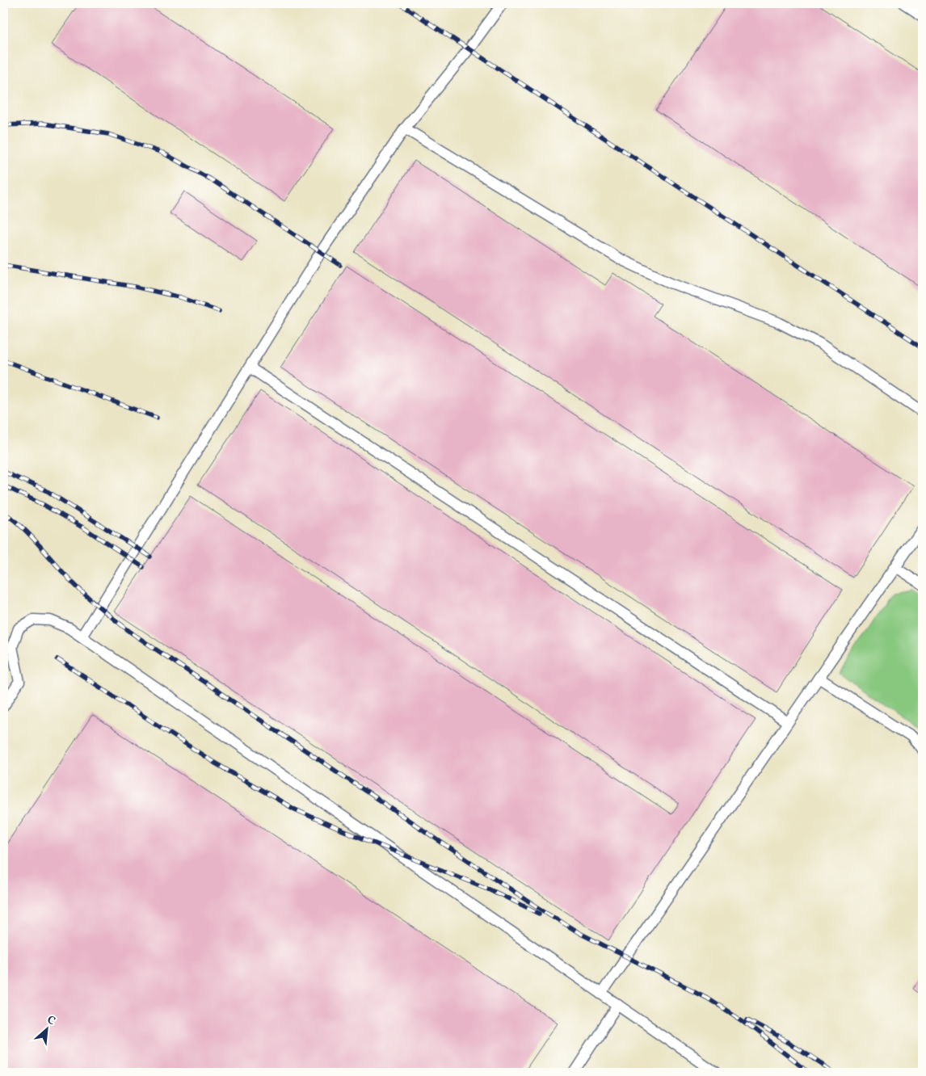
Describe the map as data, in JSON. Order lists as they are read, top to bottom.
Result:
{
  "north": "top right"
}
